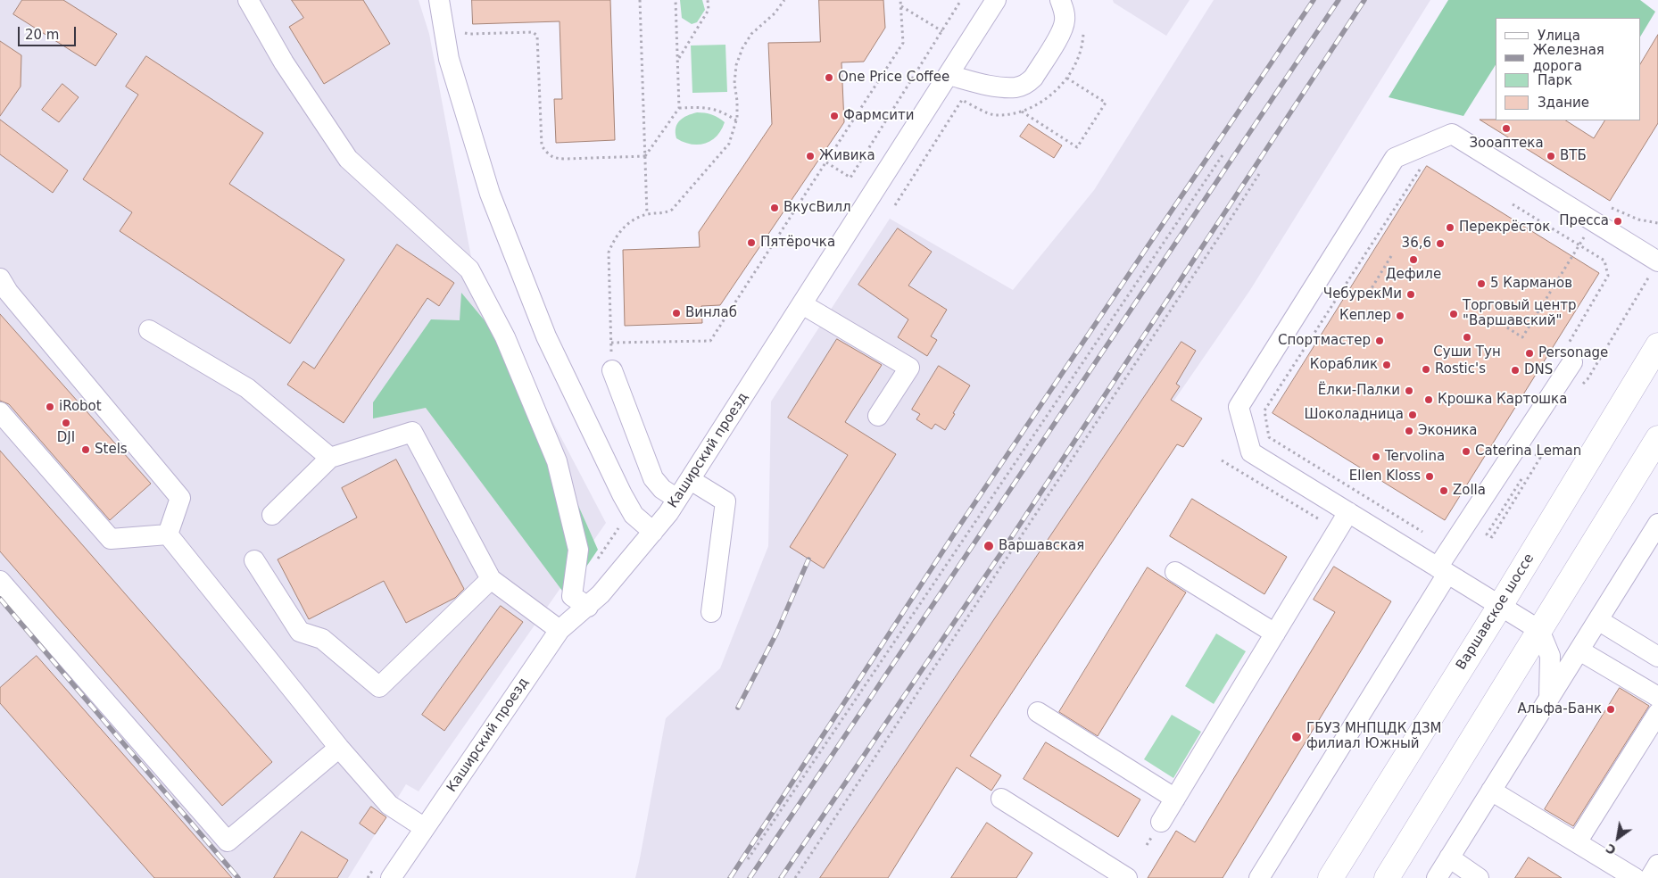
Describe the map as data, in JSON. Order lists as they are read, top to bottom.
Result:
{
  "streets": {
    "main road": ["Варшавское шоссе"],
    "street": ["Каширский проезд"]
  },
  "places": [
    "One Price Coffee",
    "Фармсити",
    "Зооаптека",
    "Живика",
    "ВТБ",
    "ВкусВилл",
    "Пресса",
    "Перекрёсток",
    "Пятёрочка",
    "36,6",
    "Дефиле",
    "5 Карманов",
    "ЧебурекМи",
    "Винлаб",
    "Торговый центр \"Варшавский\"",
    "Кеплер",
    "Суши Тун",
    "Спортмастер",
    "Personage",
    "Кораблик",
    "Rostic's",
    "DNS",
    "Ёлки-Палки",
    "Крошка Картошка",
    "iRobot",
    "Шоколадница",
    "DJI",
    "Эконика",
    "Stels",
    "Caterina Leman",
    "Tervolina",
    "Ellen Kloss",
    "Zolla",
    "Варшавская",
    "Альфа-Банк",
    "ГБУЗ МНПЦДК ДЗМ филиал Южный"
  ],
  "legend": [
    "Улица",
    "Железная дорога",
    "Парк",
    "Здание"
  ],
  "scale_bar": "20 m",
  "north": "bottom left"
}
